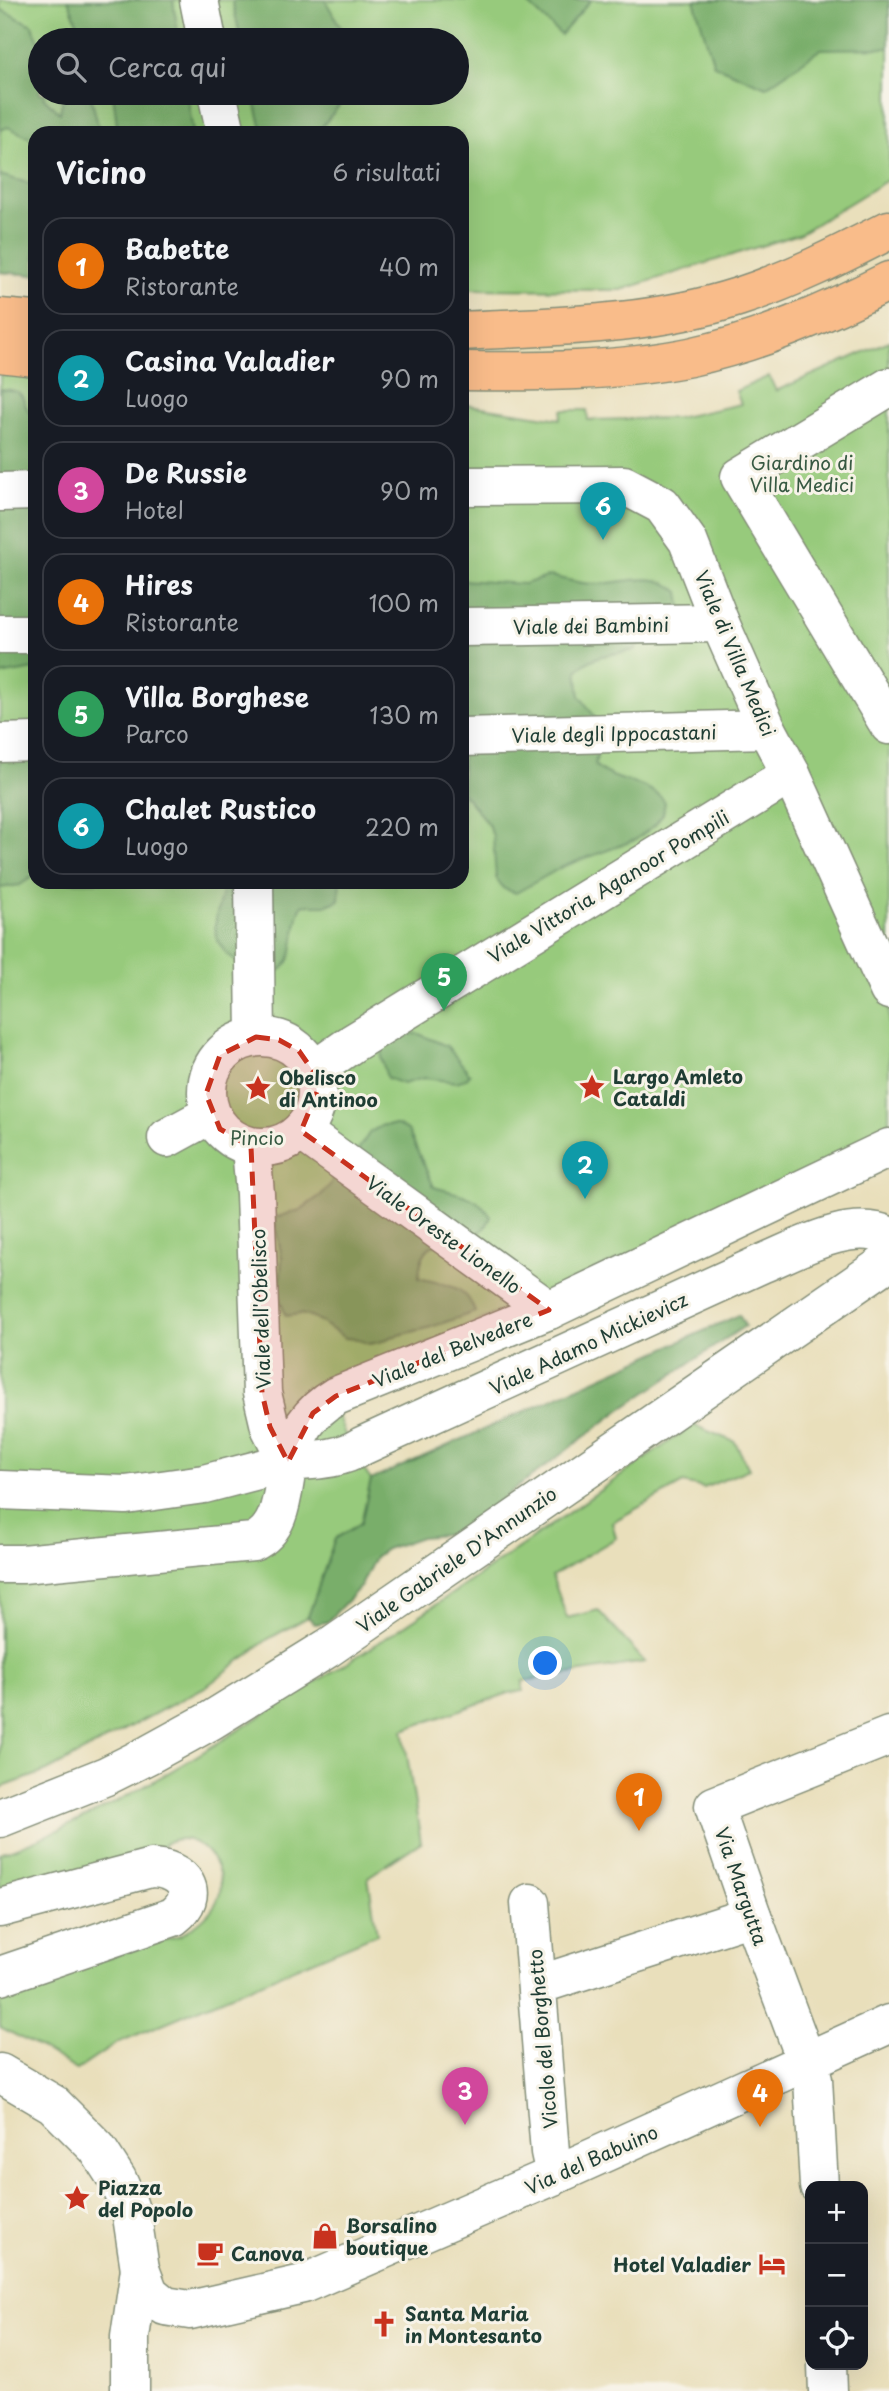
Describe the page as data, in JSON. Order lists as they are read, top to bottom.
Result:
{
  "streets": {
    "street": [
      "Viale dei Bambini",
      "Viale di Villa Medici",
      "Viale degli Ippocastani",
      "Viale Vittoria Aganoor Pompili",
      "Viale Oreste Lionello",
      "Viale dell'Obelisco",
      "Viale Adamo Mickievicz",
      "Viale del Belvedere",
      "Viale Gabriele D'Annunzio",
      "Via Margutta",
      "Vicolo del Borghetto",
      "Via del Babuino"
    ]
  },
  "crossings": [
    ["Viale dei Bambini", "Viale di Villa Medici"],
    ["Viale di Villa Medici", "Viale degli Ippocastani"],
    ["Viale di Villa Medici", "Viale Vittoria Aganoor Pompili"],
    ["Viale Vittoria Aganoor Pompili", "Viale Oreste Lionello"],
    ["Viale Vittoria Aganoor Pompili", "Viale dell'Obelisco"],
    ["Viale Oreste Lionello", "Viale dell'Obelisco"],
    ["Viale Oreste Lionello", "Viale del Belvedere"],
    ["Viale dell'Obelisco", "Viale Adamo Mickievicz"],
    ["Viale dell'Obelisco", "Viale del Belvedere"],
    ["Viale Adamo Mickievicz", "Viale del Belvedere"],
    ["Via Margutta", "Via del Babuino"],
    ["Vicolo del Borghetto", "Via del Babuino"]
  ],
  "parks": ["Giardino di Villa Medici", "Pincio"],
  "places": {
    "place": ["Largo Amleto Cataldi", "Obelisco di Antinoo", "Piazza del Popolo"],
    "shop": ["Borsalino boutique"],
    "cafe": ["Canova"],
    "hotel": ["Hotel Valadier"],
    "church": ["Santa Maria in Montesanto"]
  },
  "page": {
    "search": "Cerca qui",
    "heading": ["Vicino", "6 risultati"],
    "list": [
      {
        "mark": "1",
        "name": "Babette",
        "note": "Ristorante",
        "value": "40 m"
      },
      {
        "mark": "2",
        "name": "Casina Valadier",
        "note": "Luogo",
        "value": "90 m"
      },
      {
        "mark": "3",
        "name": "De Russie",
        "note": "Hotel",
        "value": "90 m"
      },
      {
        "mark": "4",
        "name": "Hires",
        "note": "Ristorante",
        "value": "100 m"
      },
      {
        "mark": "5",
        "name": "Villa Borghese",
        "note": "Parco",
        "value": "130 m"
      },
      {
        "mark": "6",
        "name": "Chalet Rustico",
        "note": "Luogo",
        "value": "220 m"
      }
    ],
    "pins": [
      "6",
      "5",
      "2",
      "1",
      "3",
      "4"
    ],
    "map_buttons": ["+", "−"]
  }
}
